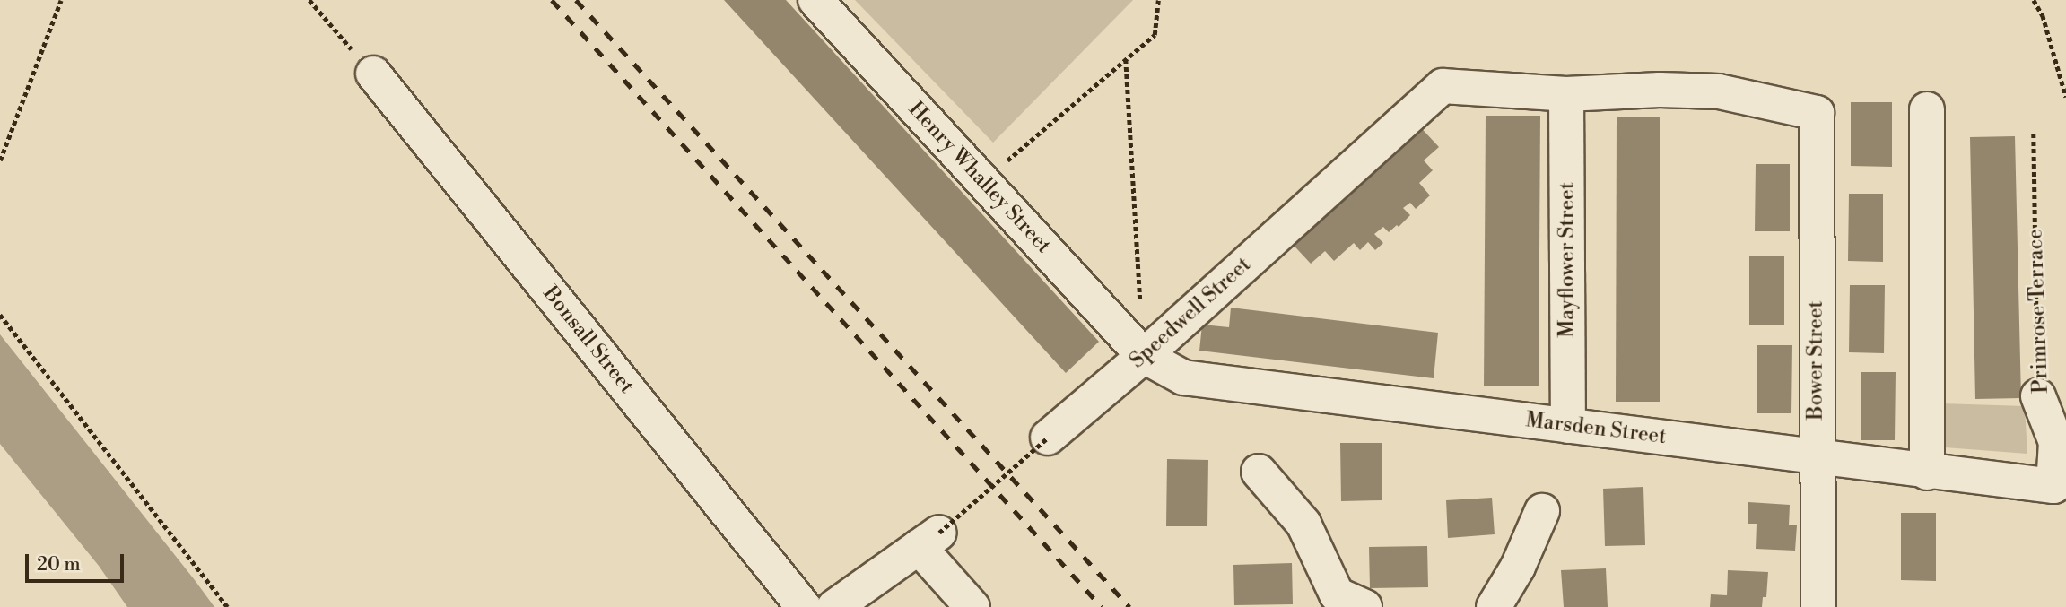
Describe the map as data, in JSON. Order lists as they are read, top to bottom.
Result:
{
  "streets": {
    "street": [
      "Henry Whalley Street",
      "Mayflower Street",
      "Primrose Terrace",
      "Speedwell Street",
      "Bonsall Street",
      "Bower Street",
      "Marsden Street"
    ]
  },
  "crossings": [
    ["Henry Whalley Street", "Speedwell Street"],
    ["Henry Whalley Street", "Marsden Street"],
    ["Mayflower Street", "Speedwell Street"],
    ["Mayflower Street", "Marsden Street"],
    ["Primrose Terrace", "Marsden Street"],
    ["Speedwell Street", "Bower Street"],
    ["Speedwell Street", "Marsden Street"],
    ["Bower Street", "Marsden Street"]
  ],
  "scale_bar": "20 m"
}
